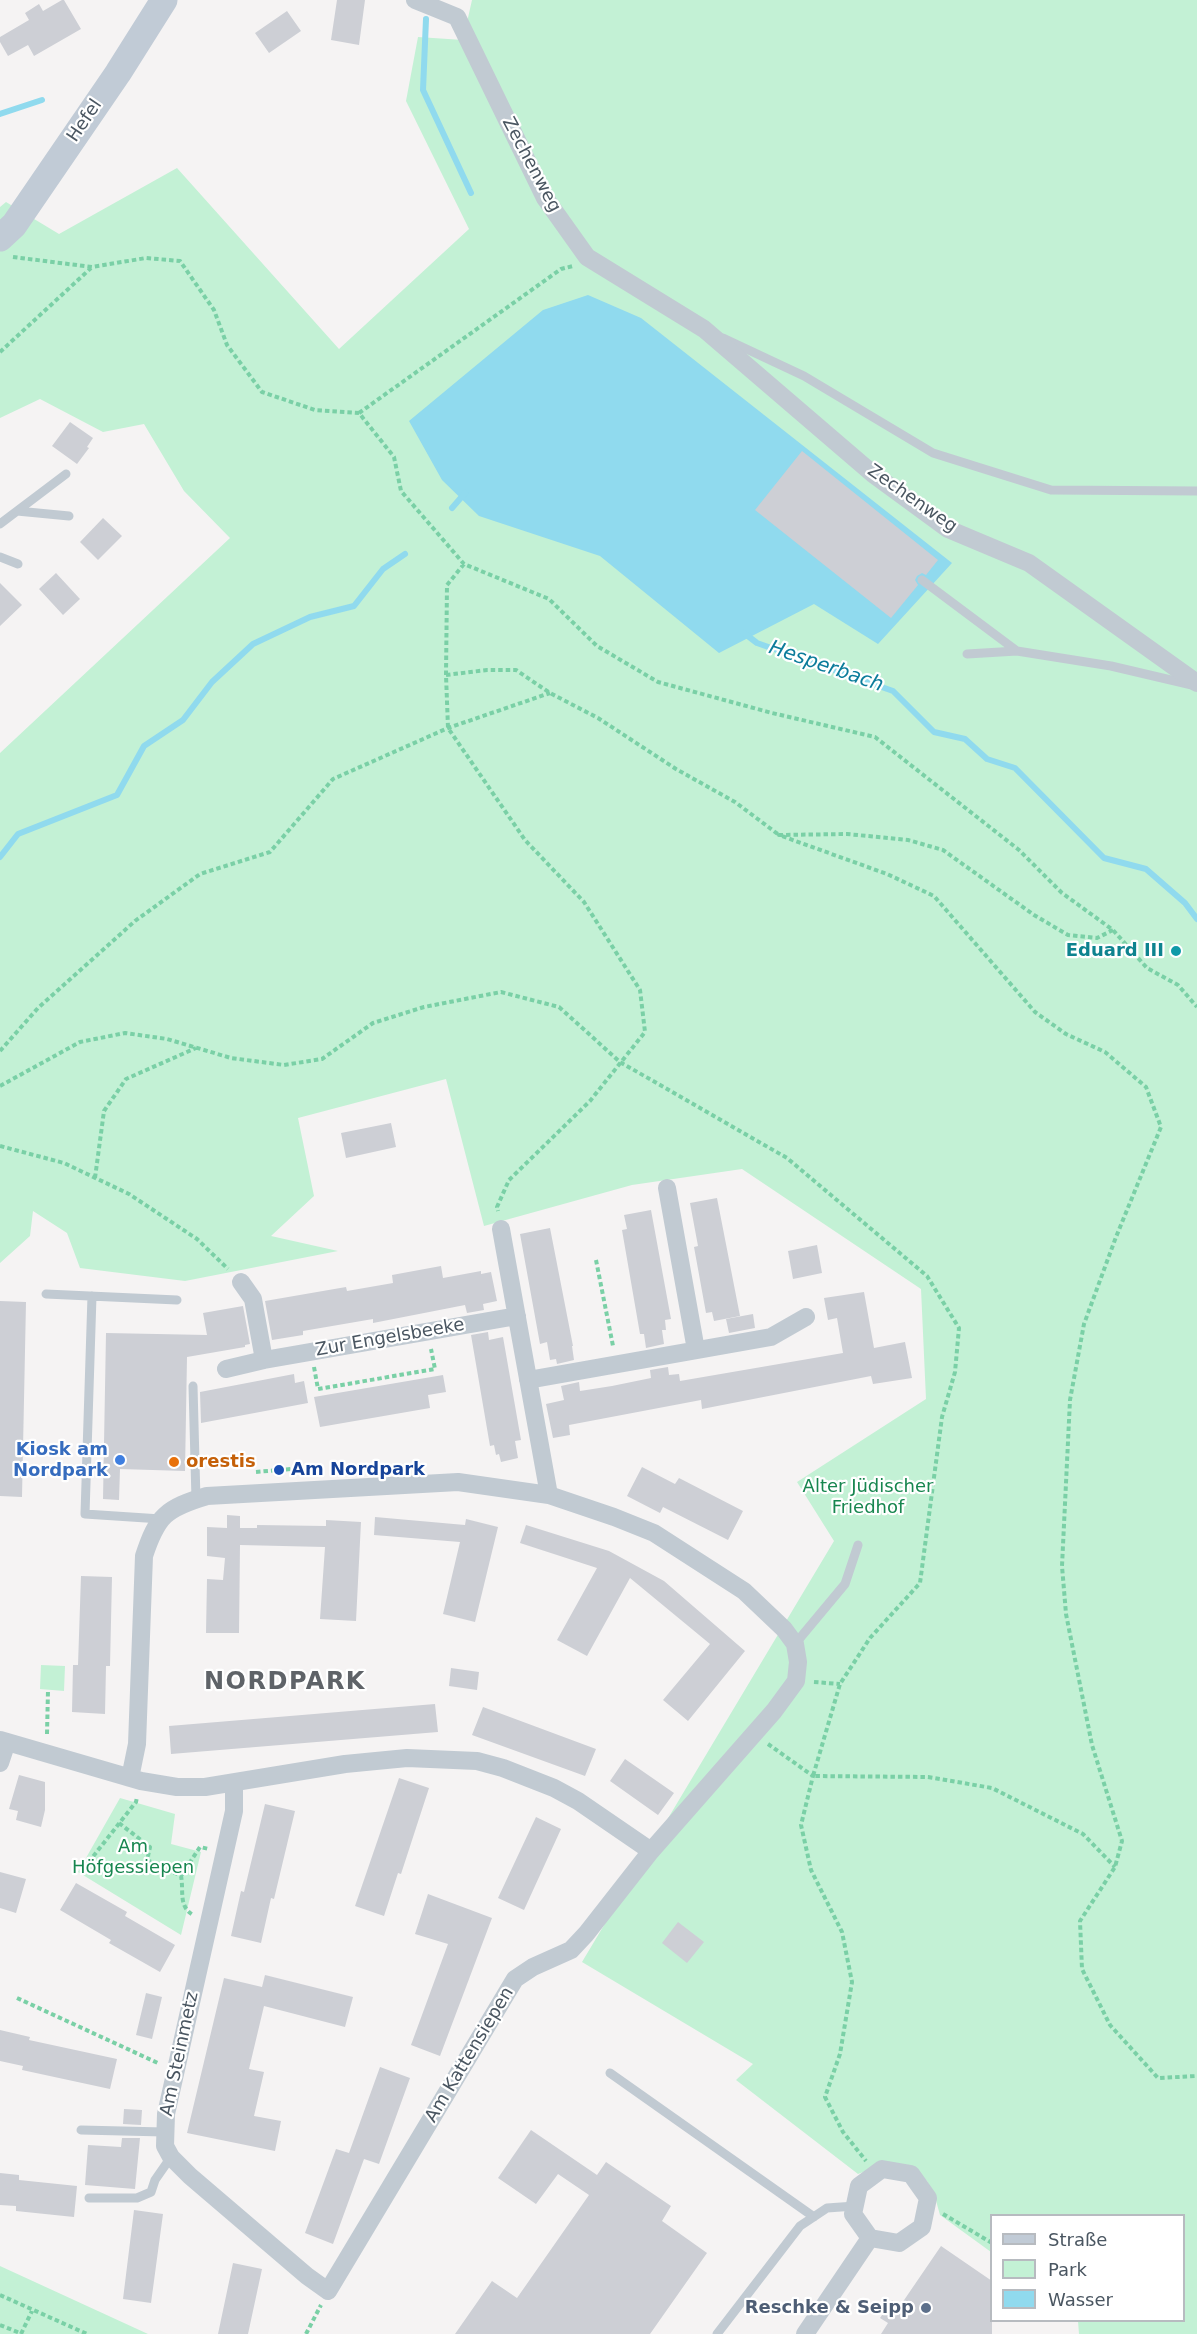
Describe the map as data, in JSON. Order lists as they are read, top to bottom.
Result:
{
  "streets": {
    "main road": ["Hefel"],
    "street": [
      "Zechenweg",
      "Zur Engelsbeeke",
      "Am Steinmetz",
      "Am Kattensiepen"
    ]
  },
  "crossings": [
    ["Am Steinmetz", "Am Kattensiepen"]
  ],
  "districts": ["NORDPARK"],
  "water": ["Hesperbach"],
  "parks": ["Alter Jüdischer Friedhof", "Am Höfgessiepen"],
  "places": [
    "Eduard III",
    "Kiosk am Nordpark",
    "orestis",
    "Am Nordpark",
    "Reschke & Seipp"
  ],
  "legend": ["Straße", "Park", "Wasser"]
}
